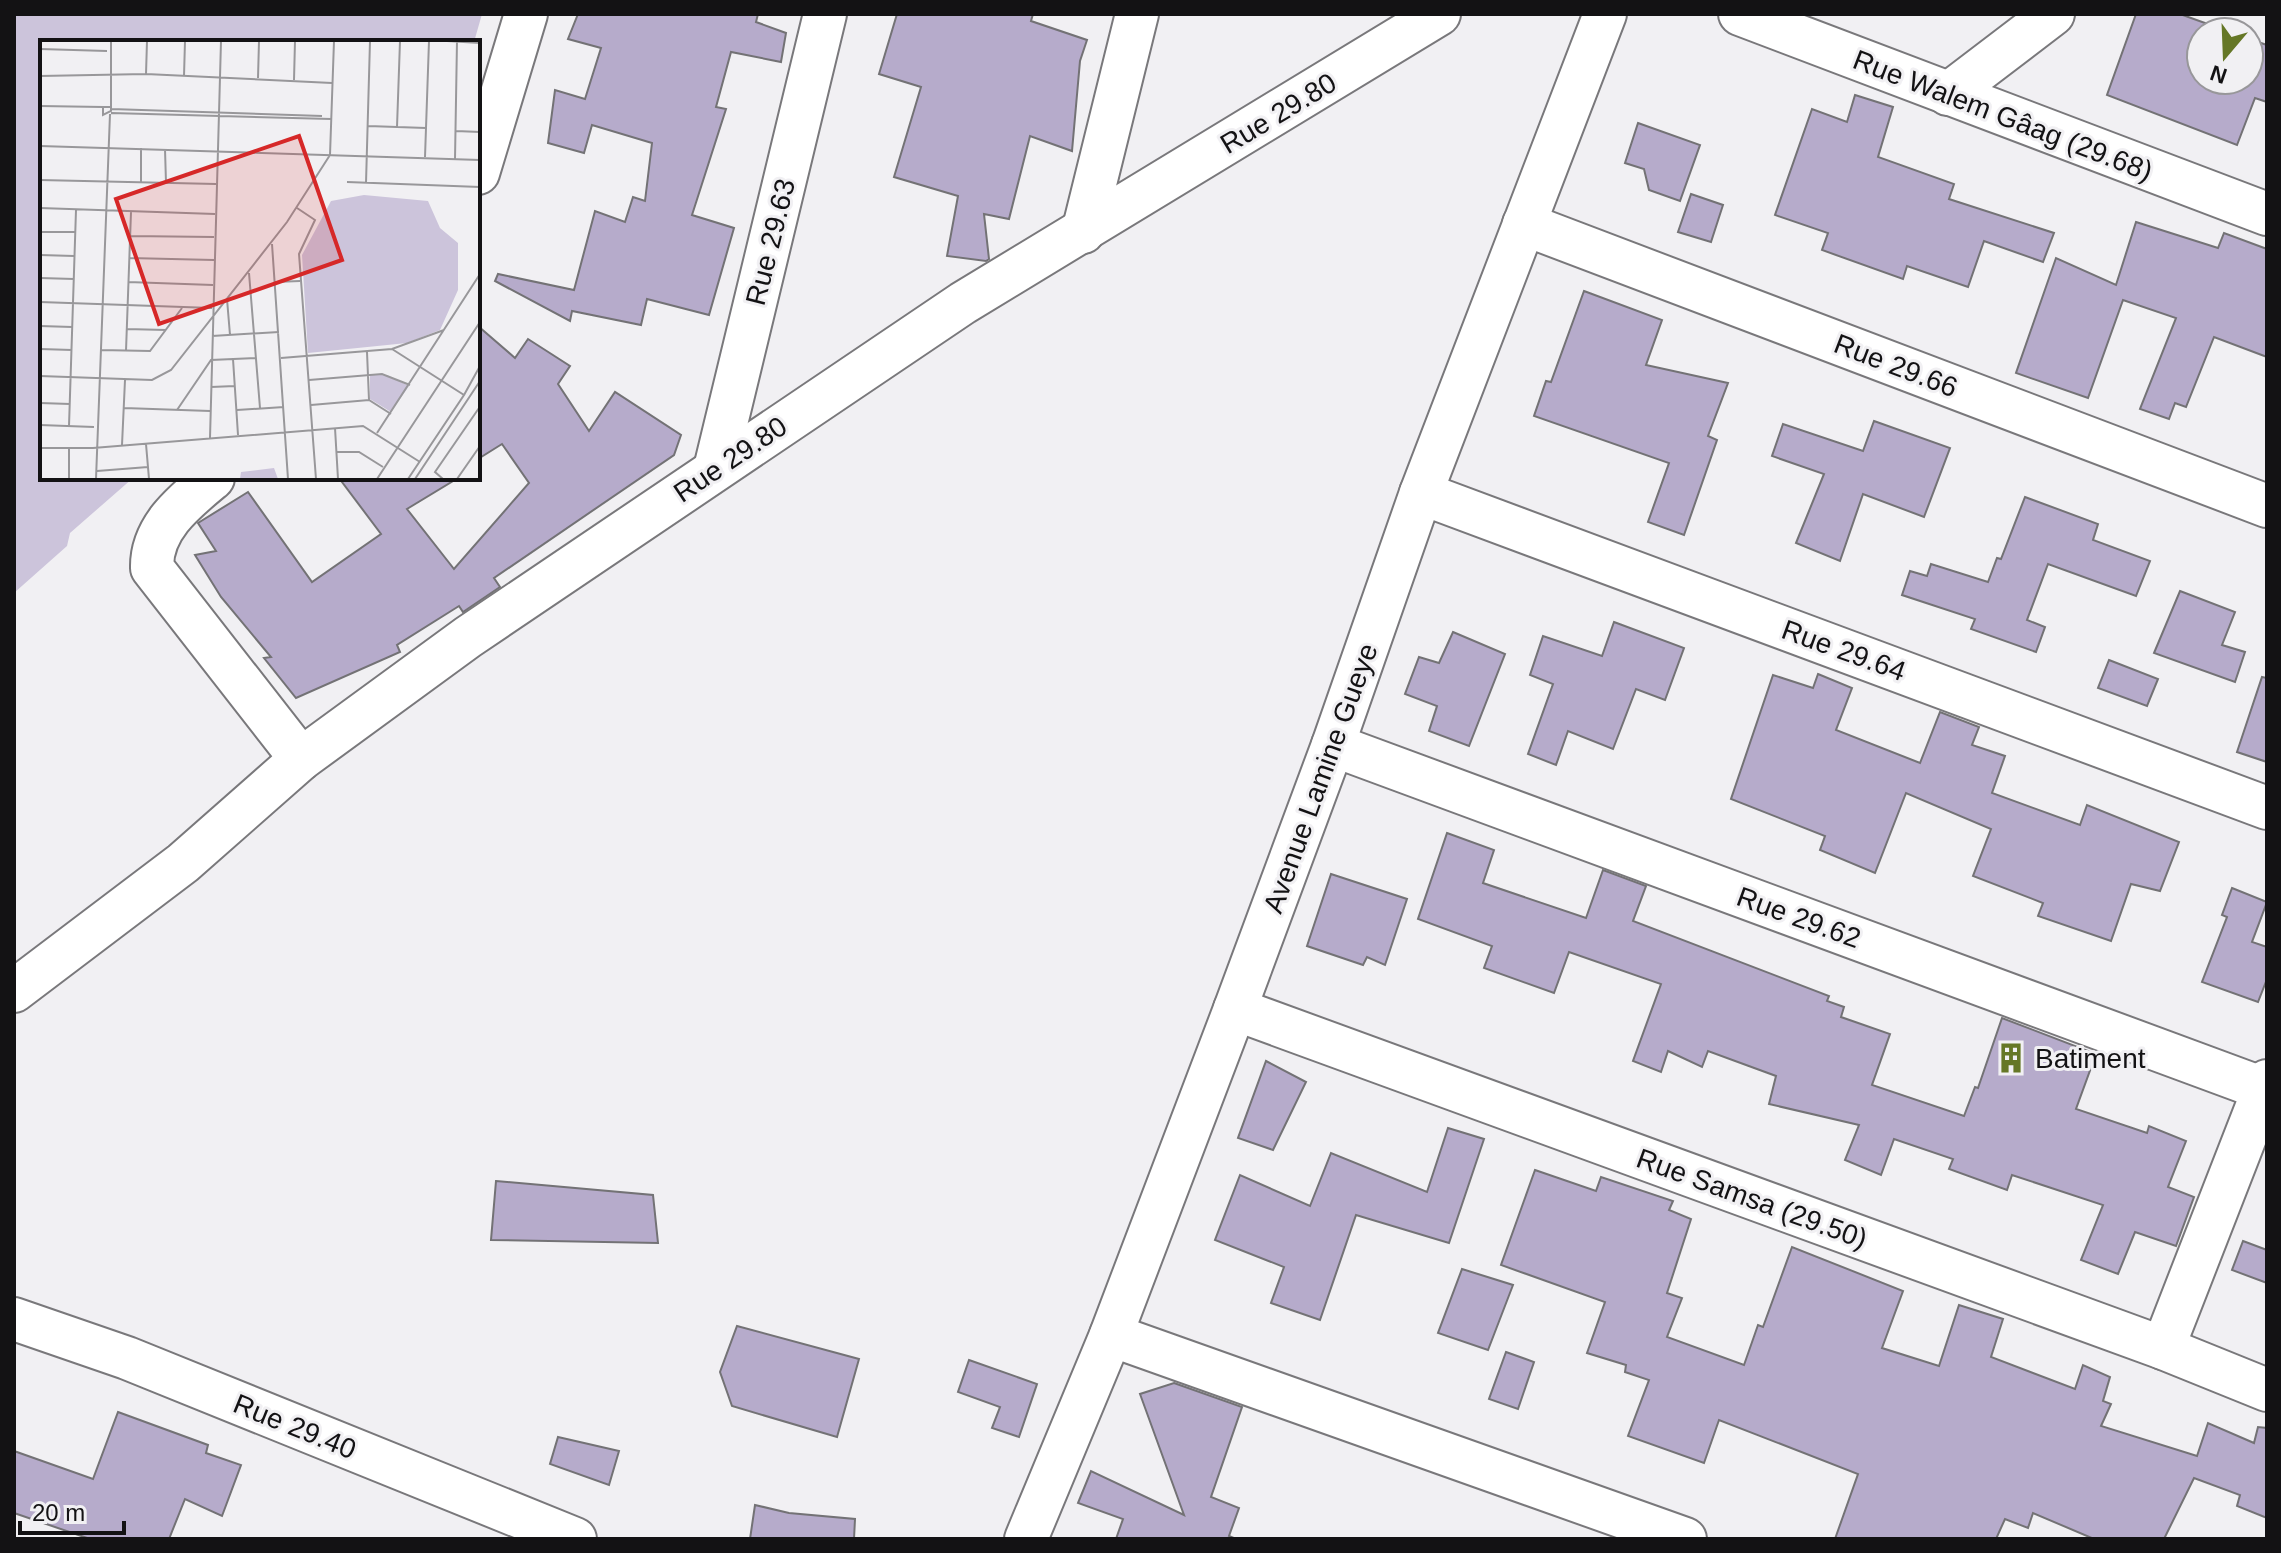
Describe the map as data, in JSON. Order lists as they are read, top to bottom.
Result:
{
  "streets": {
    "street": [
      "Rue 29.80",
      "Rue Walem Gâag (29.68)",
      "Rue 29.63",
      "Rue 29.66",
      "Rue 29.64",
      "Avenue Lamine Gueye",
      "Rue 29.62",
      "Rue Samsa (29.50)",
      "Rue 29.40"
    ]
  },
  "crossings": [
    ["Rue 29.80", "Rue 29.63"],
    ["Rue 29.66", "Avenue Lamine Gueye"],
    ["Rue 29.64", "Avenue Lamine Gueye"],
    ["Avenue Lamine Gueye", "Rue 29.62"],
    ["Avenue Lamine Gueye", "Rue Samsa (29.50)"]
  ],
  "places": {
    "building": ["Batiment"]
  },
  "scale_bar": "20 m",
  "north": "bottom"
}
